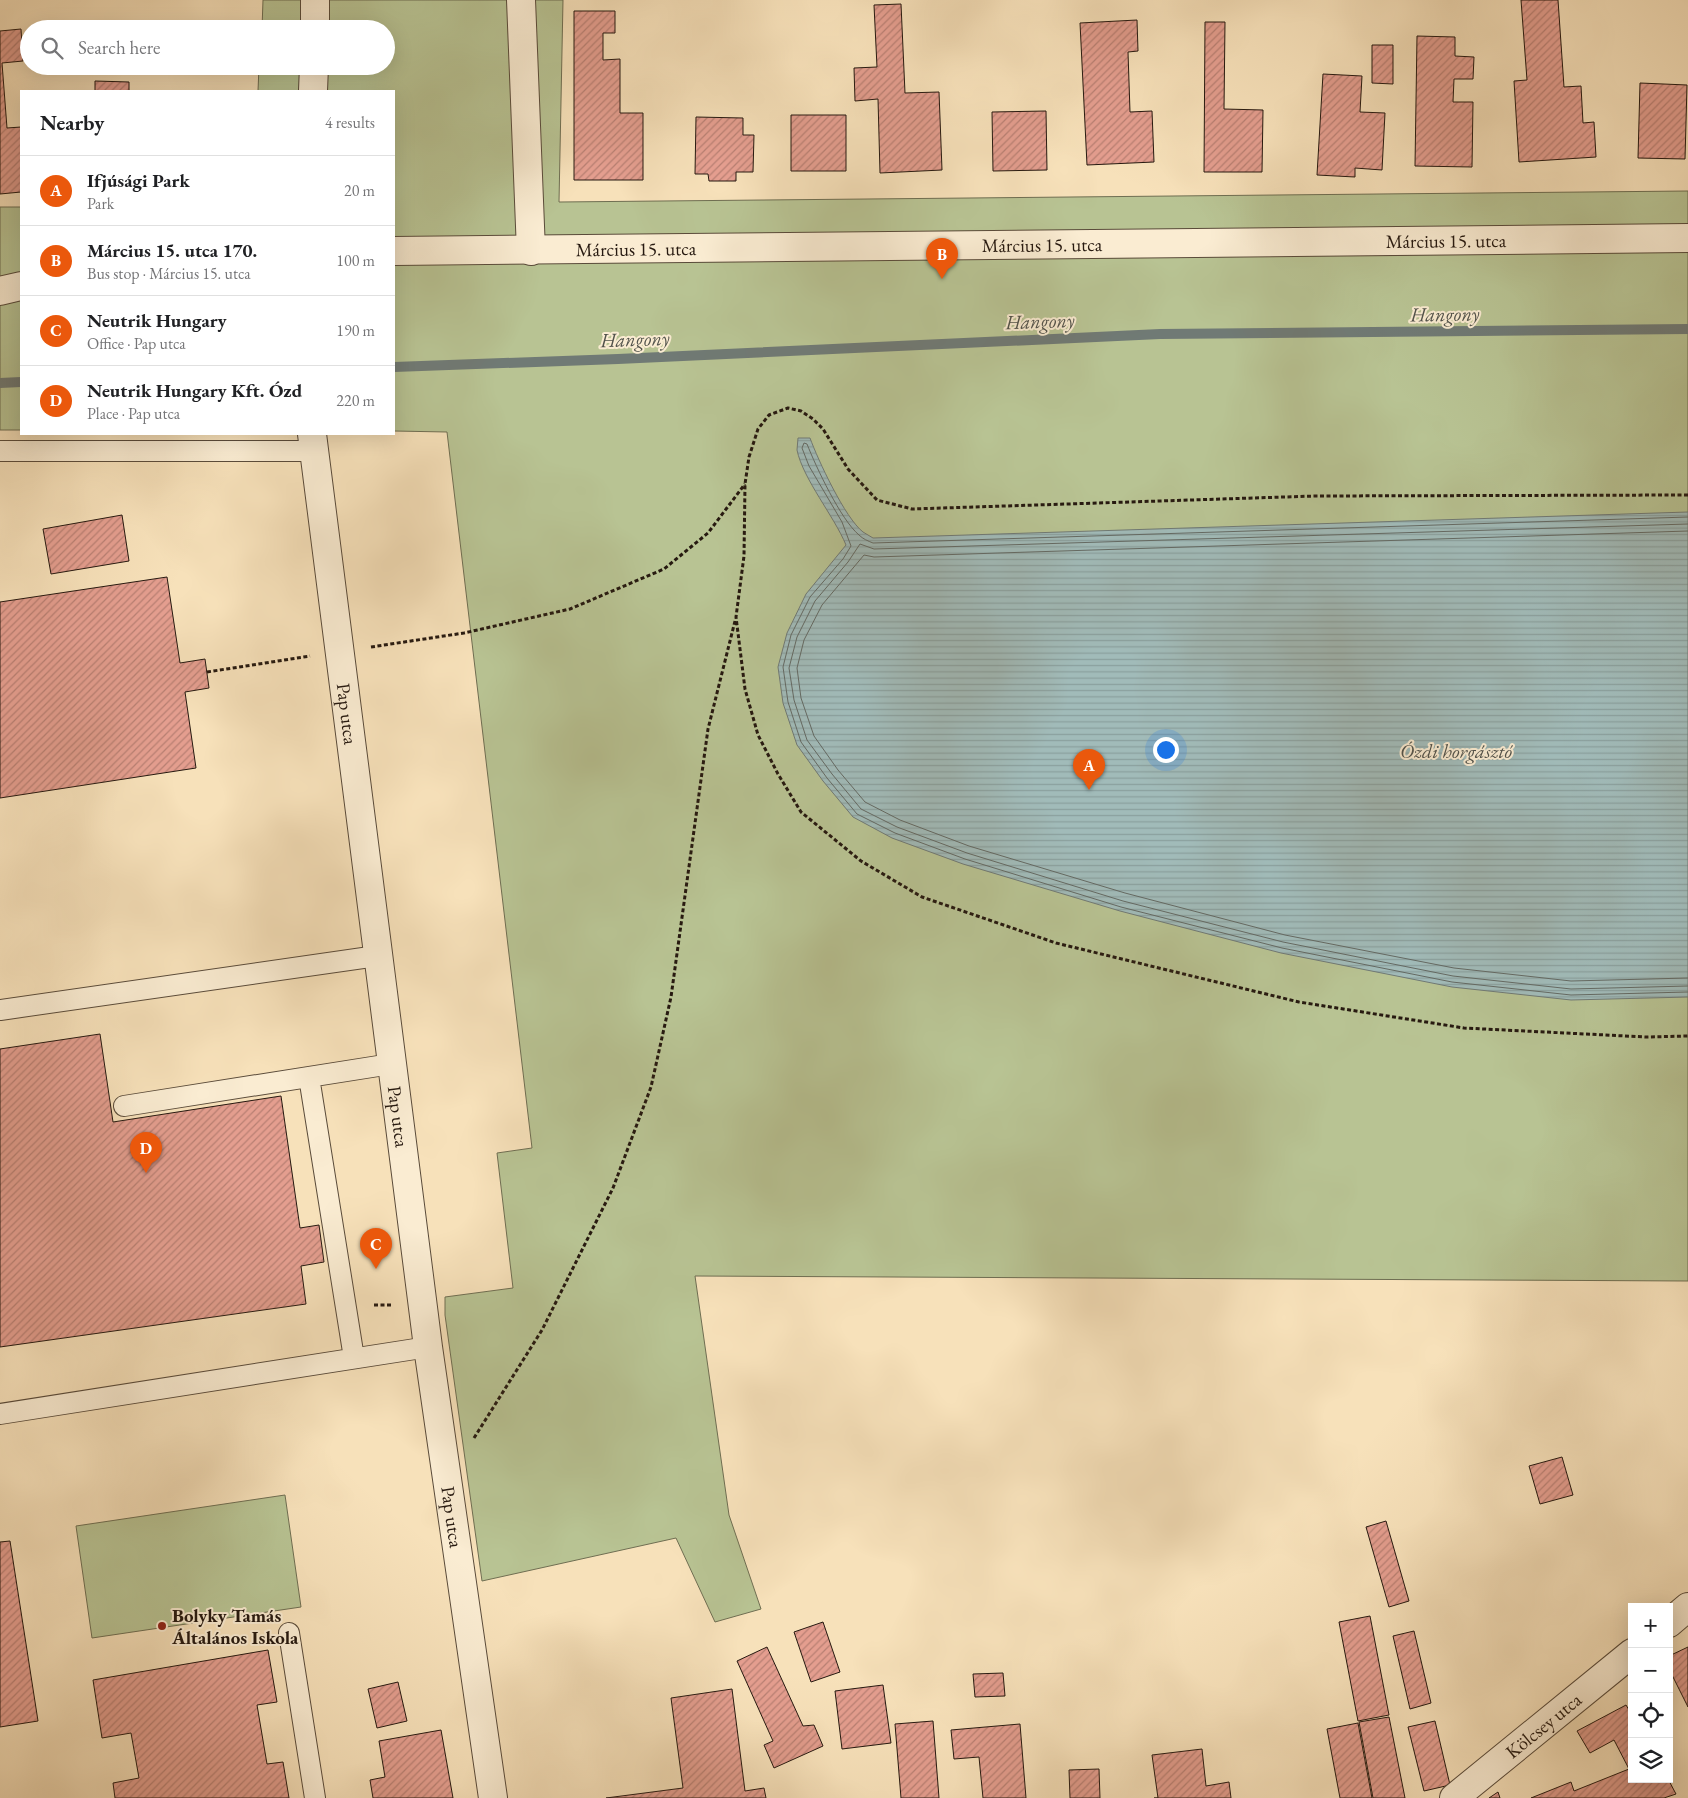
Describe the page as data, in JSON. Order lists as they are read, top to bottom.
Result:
{
  "streets": {
    "street": ["Március 15. utca", "Pap utca", "Kölcsey utca"]
  },
  "water": ["Hangony", "Ózdi horgásztó"],
  "places": ["Bolyky Tamás Általános Iskola"],
  "page": {
    "search": "Search here",
    "heading": ["Nearby", "4 results"],
    "list": [
      {
        "mark": "A",
        "name": "Ifjúsági Park",
        "note": "Park",
        "value": "20 m"
      },
      {
        "mark": "B",
        "name": "Március 15. utca 170.",
        "note": "Bus stop · Március 15. utca",
        "value": "100 m"
      },
      {
        "mark": "C",
        "name": "Neutrik Hungary",
        "note": "Office · Pap utca",
        "value": "190 m"
      },
      {
        "mark": "D",
        "name": "Neutrik Hungary Kft. Ózd",
        "note": "Place · Pap utca",
        "value": "220 m"
      }
    ],
    "pins": [
      "B",
      "A",
      "D",
      "C"
    ],
    "map_buttons": ["+", "−"]
  }
}
